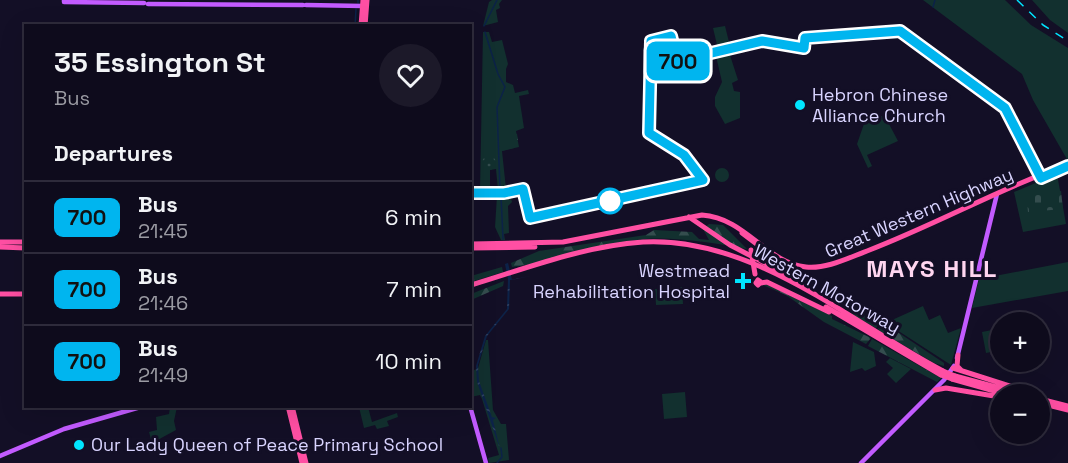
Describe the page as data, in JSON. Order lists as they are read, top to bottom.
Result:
{
  "streets": {
    "highway": ["Great Western Highway", "Western Motorway"]
  },
  "districts": ["MAYS HILL"],
  "places": {
    "other": ["Hebron Chinese Alliance Church", "Our Lady Queen of Peace Primary School"],
    "health": ["Westmead Rehabilitation Hospital"]
  },
  "lines": ["bus line 700"],
  "page": {
    "on_map": "700",
    "heading": [
      ["35 Essington St", "Bus"],
      "Departures"
    ],
    "list": [
      {
        "mark": "700",
        "name": "Bus",
        "note": "21:45",
        "value": "6 min"
      },
      {
        "mark": "700",
        "name": "Bus",
        "note": "21:46",
        "value": "7 min"
      },
      {
        "mark": "700",
        "name": "Bus",
        "note": "21:49",
        "value": "10 min"
      }
    ],
    "map_buttons": ["+", "−"]
  }
}
